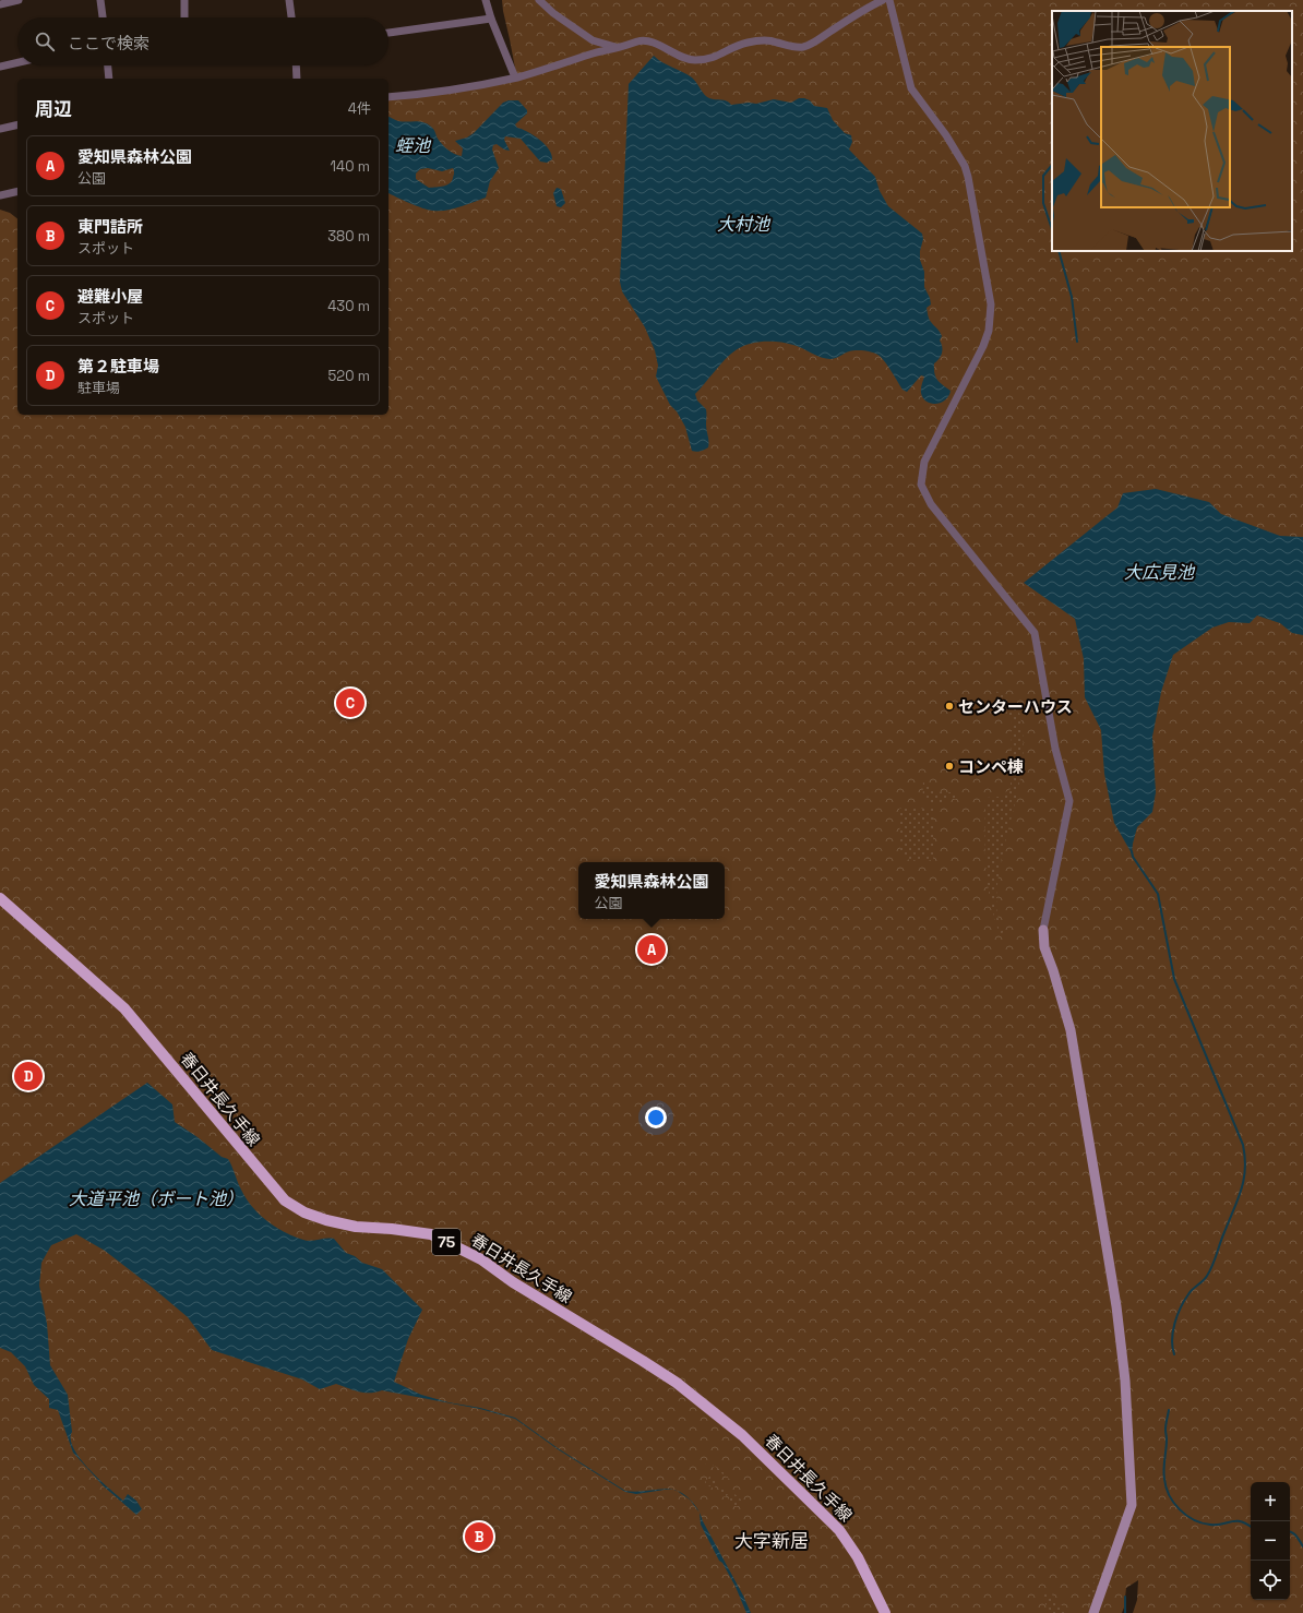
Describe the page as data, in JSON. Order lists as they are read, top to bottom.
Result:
{
  "streets": {
    "main road": ["春日井長久手線", "75"]
  },
  "districts": ["大字新居"],
  "water": [
    "蛭池",
    "大村池",
    "大広見池",
    "大道平池（ボート池）"
  ],
  "places": ["センターハウス", "コンペ棟"],
  "page": {
    "search": "ここで検索",
    "heading": ["周辺", "4件"],
    "list": [
      {
        "mark": "A",
        "name": "愛知県森林公園",
        "note": "公園",
        "value": "140 m"
      },
      {
        "mark": "B",
        "name": "東門詰所",
        "note": "スポット",
        "value": "380 m"
      },
      {
        "mark": "C",
        "name": "避難小屋",
        "note": "スポット",
        "value": "430 m"
      },
      {
        "mark": "D",
        "name": "第２駐車場",
        "note": "駐車場",
        "value": "520 m"
      }
    ],
    "pins": [
      "C",
      "A",
      "D",
      "B"
    ],
    "popup": ["愛知県森林公園", "公園"],
    "map_buttons": ["+", "−"]
  }
}
